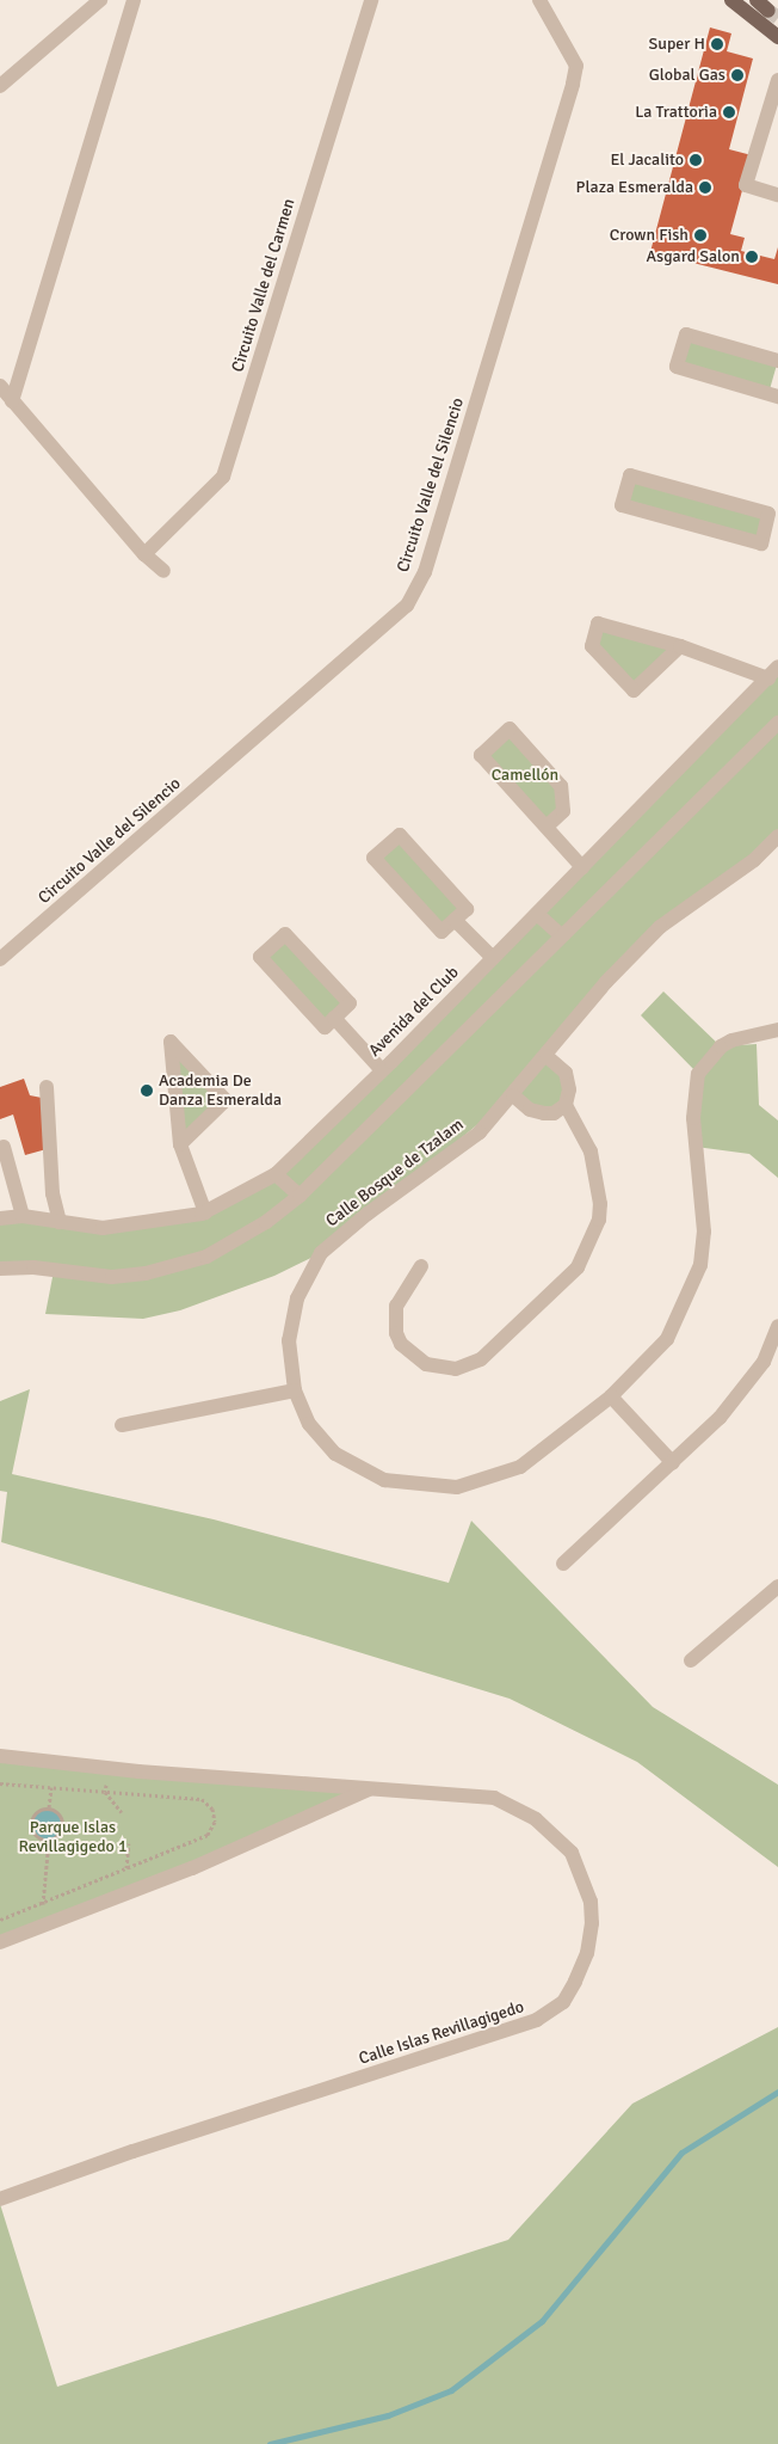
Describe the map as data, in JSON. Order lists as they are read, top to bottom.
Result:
{
  "streets": {
    "street": [
      "Circuito Valle del Carmen",
      "Circuito Valle del Silencio",
      "Avenida del Club",
      "Calle Bosque de Tzalam",
      "Calle Islas Revillagigedo"
    ]
  },
  "parks": ["Camellón", "Parque Islas Revillagigedo 1"],
  "places": [
    "Super H",
    "Global Gas",
    "La Trattoria",
    "El Jacalito",
    "Plaza Esmeralda",
    "Crown Fish",
    "Asgard Salon",
    "Academia De Danza Esmeralda"
  ]
}
